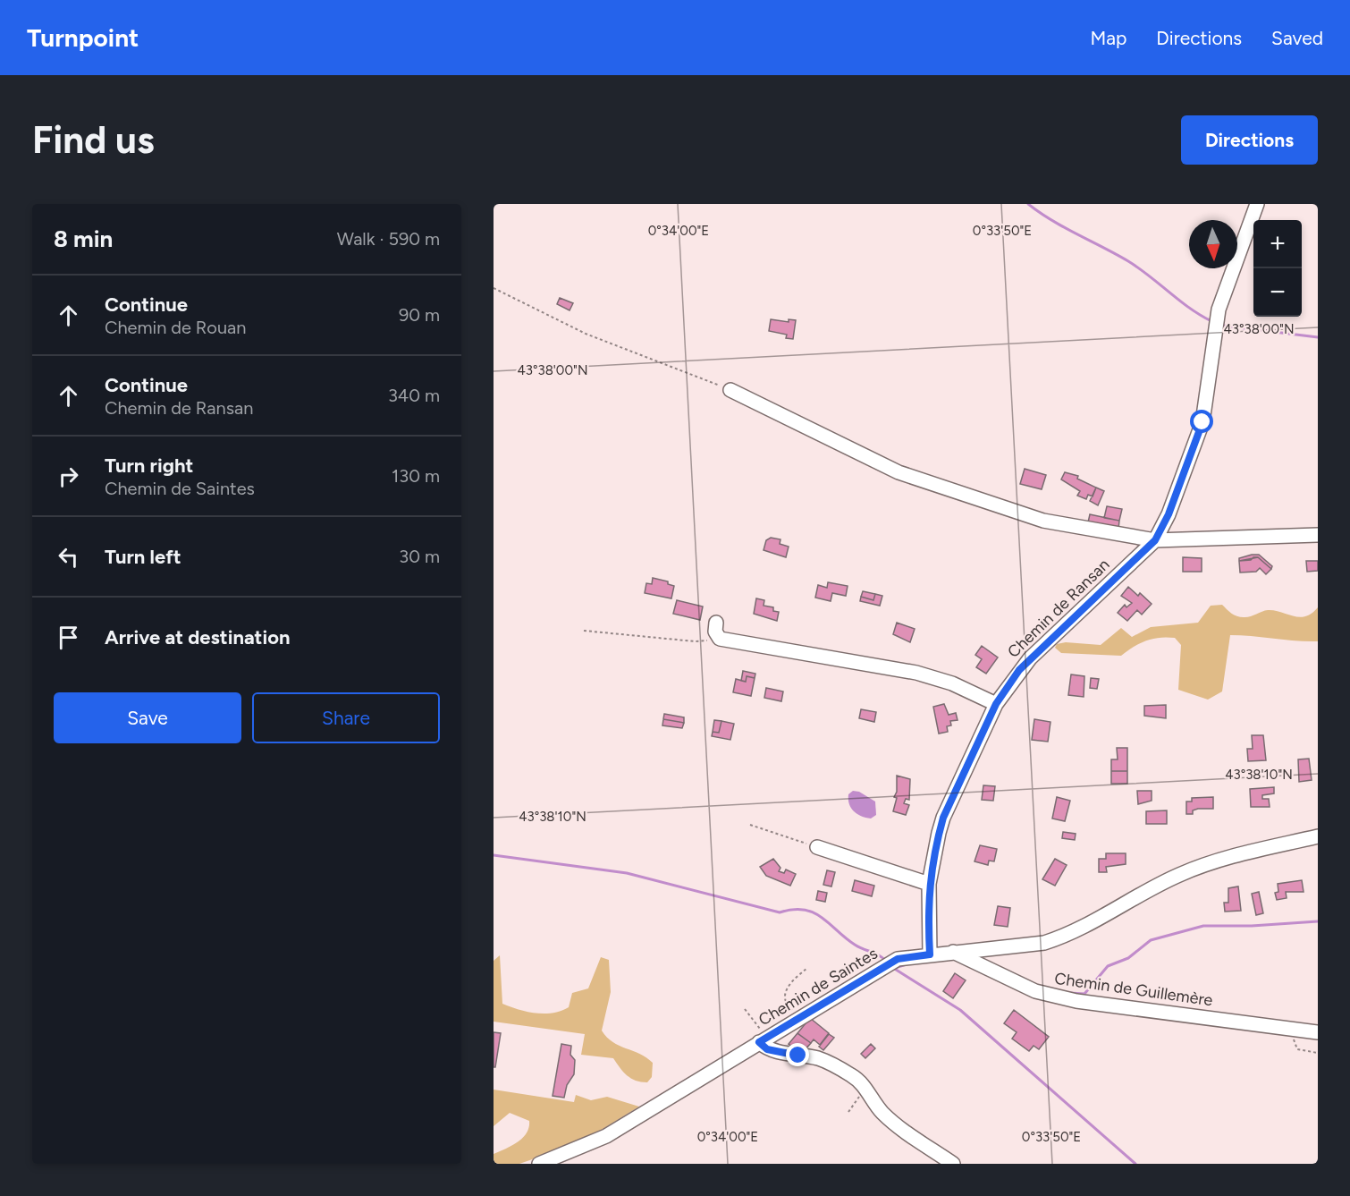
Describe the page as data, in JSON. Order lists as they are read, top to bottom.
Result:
{
  "streets": {
    "street": ["Chemin de Ransan", "Chemin de Saintes", "Chemin de Guillemère"]
  },
  "crossings": [
    ["Chemin de Ransan", "Chemin de Saintes"],
    ["Chemin de Saintes", "Chemin de Guillemère"]
  ],
  "north": "bottom",
  "page": {
    "header": "Turnpoint",
    "nav": ["Map", "Directions", "Saved"],
    "buttons": [
      "Directions",
      ["Save", "Share"]
    ],
    "title": "Find us",
    "heading": ["8 min", "Walk · 590 m"],
    "map_buttons": ["+", "−"],
    "list": [
      ["Continue", "Chemin de Rouan", "90 m"],
      ["Continue", "Chemin de Ransan", "340 m"],
      ["Turn right", "Chemin de Saintes", "130 m"],
      ["Turn left", "30 m"],
      "Arrive at destination"
    ]
  },
  "coordinates": [
    "0°34'00\"E",
    "0°33'50\"E",
    "43°38'00\"N",
    "43°38'10\"N"
  ]
}
